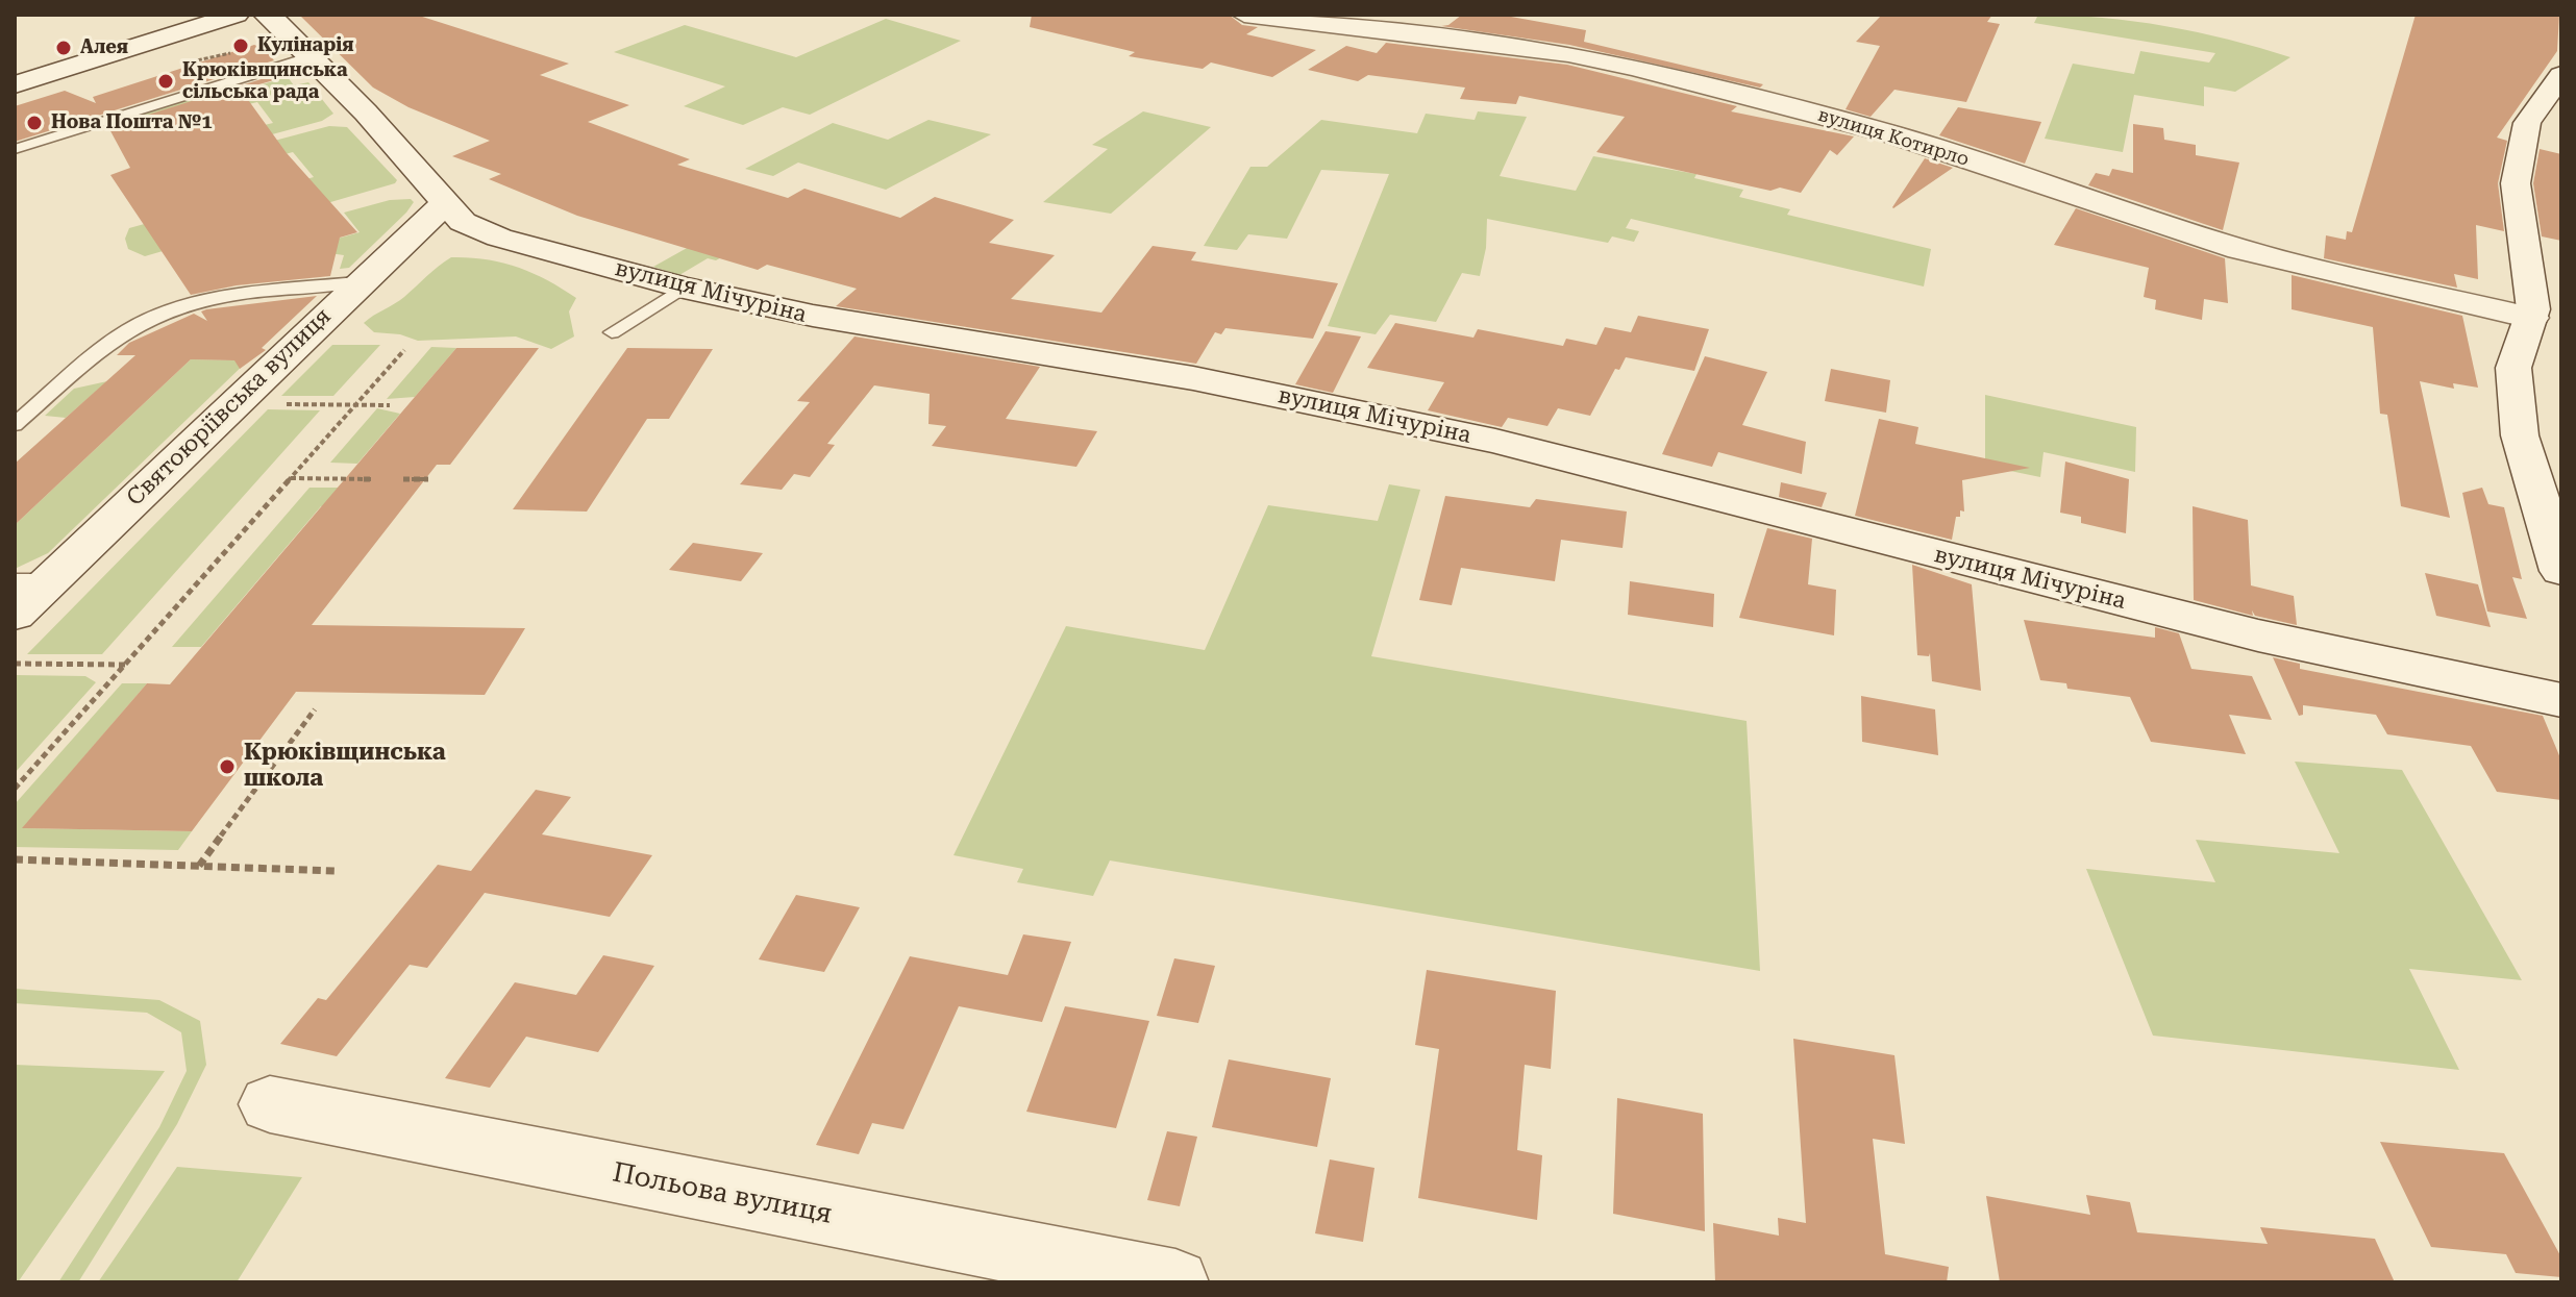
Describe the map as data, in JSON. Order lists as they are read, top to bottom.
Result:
{
  "streets": {
    "street": [
      "вулиця Котирло",
      "вулиця Мічуріна",
      "Святоюріївська вулиця",
      "Польова вулиця"
    ]
  },
  "crossings": [
    ["вулиця Мічуріна", "Святоюріївська вулиця"]
  ],
  "places": [
    "Кулінарія",
    "Алея",
    "Крюківщинська сільська рада",
    "Нова Пошта №1",
    "Крюківщинська школа"
  ]
}
